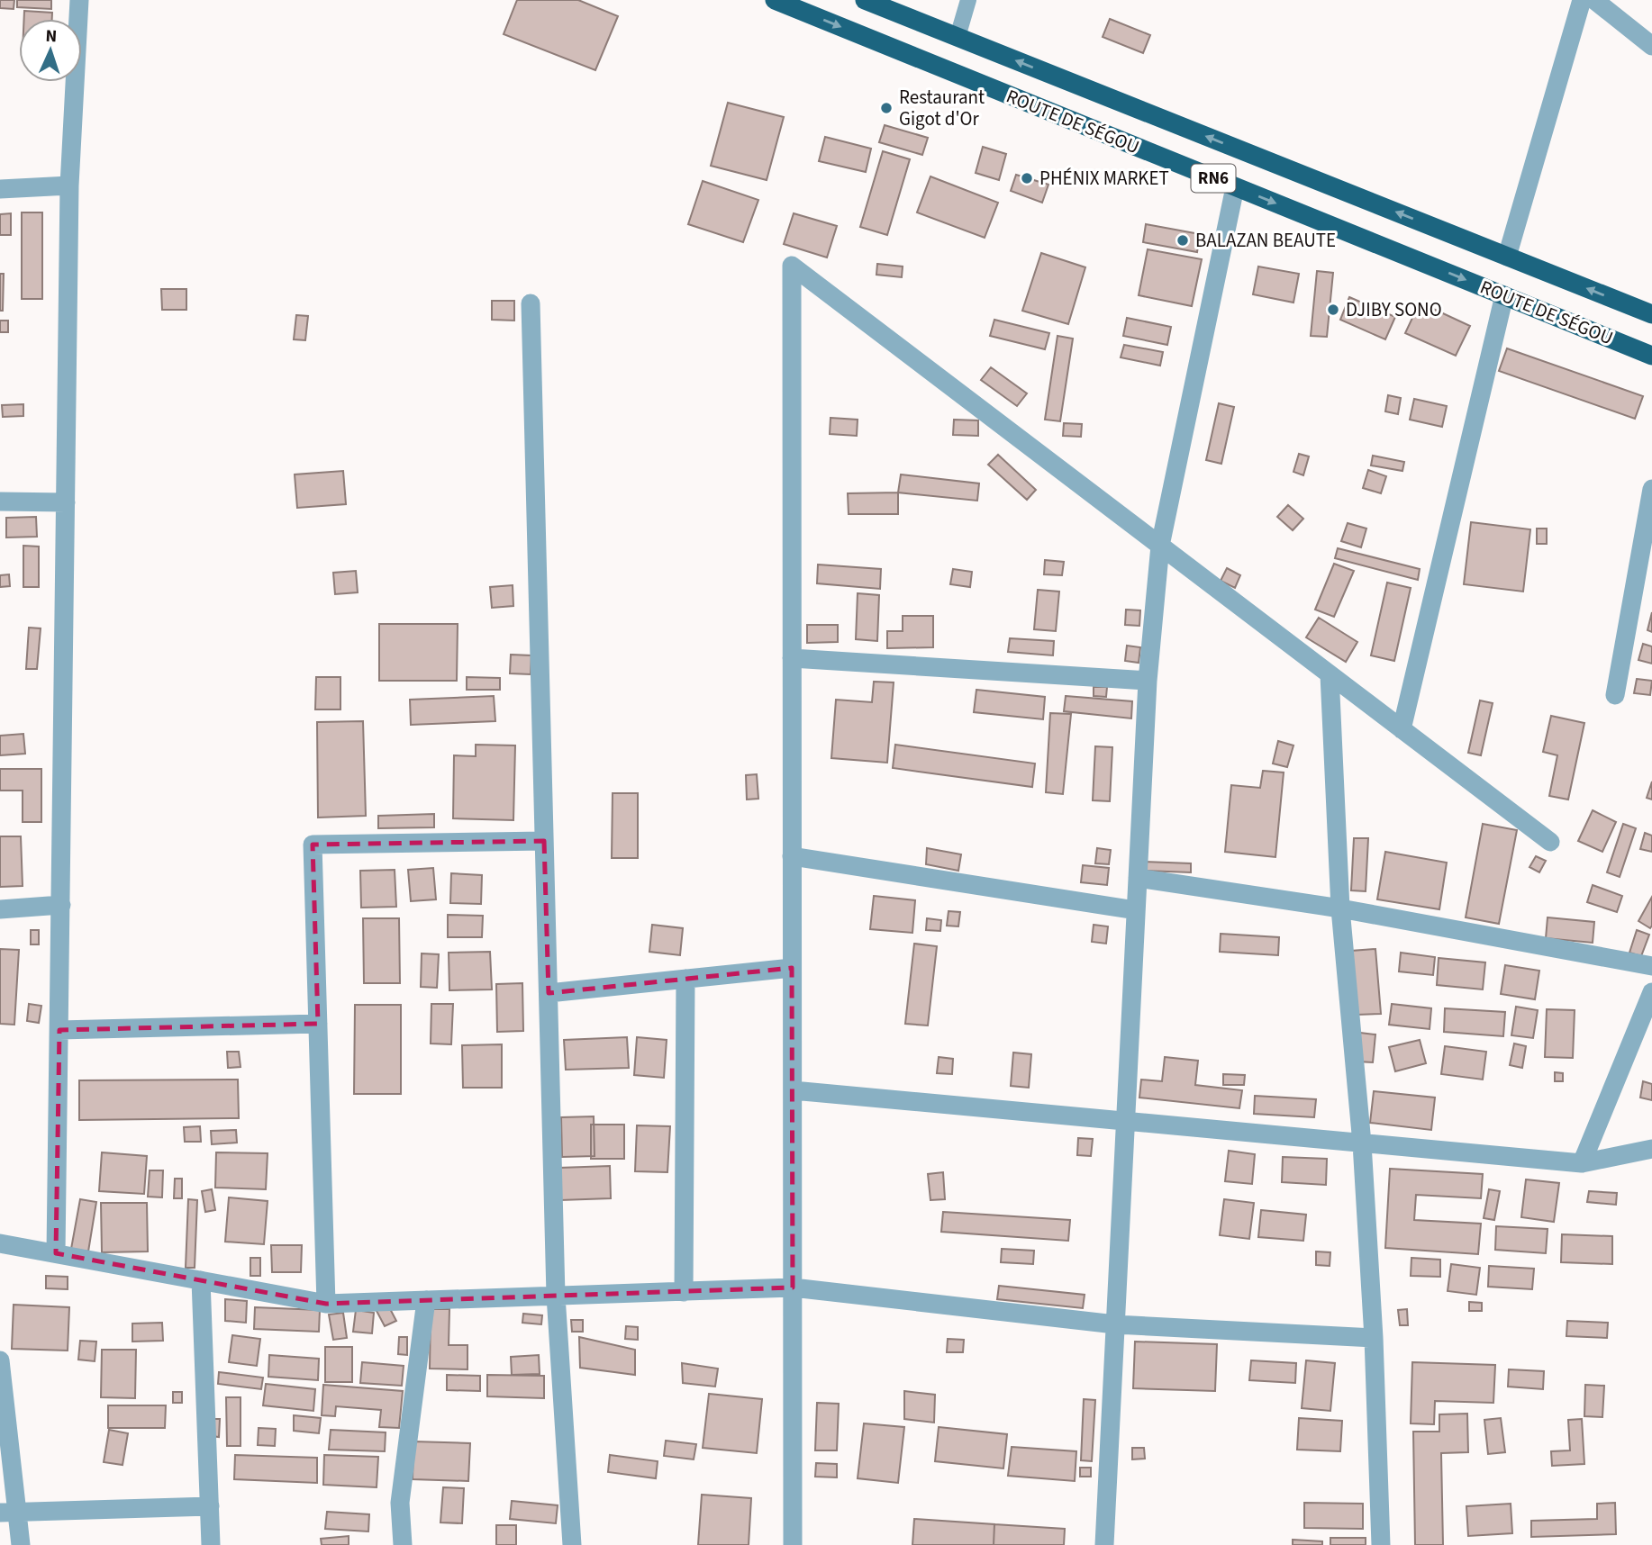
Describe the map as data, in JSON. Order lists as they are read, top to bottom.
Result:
{
  "streets": {
    "highway": ["ROUTE DE SÉGOU", "RN6"]
  },
  "places": [
    "Restaurant Gigot d'Or",
    "PHÉNIX MARKET",
    "BALAZAN BEAUTE",
    "DJIBY SONO"
  ],
  "north": "top"
}
